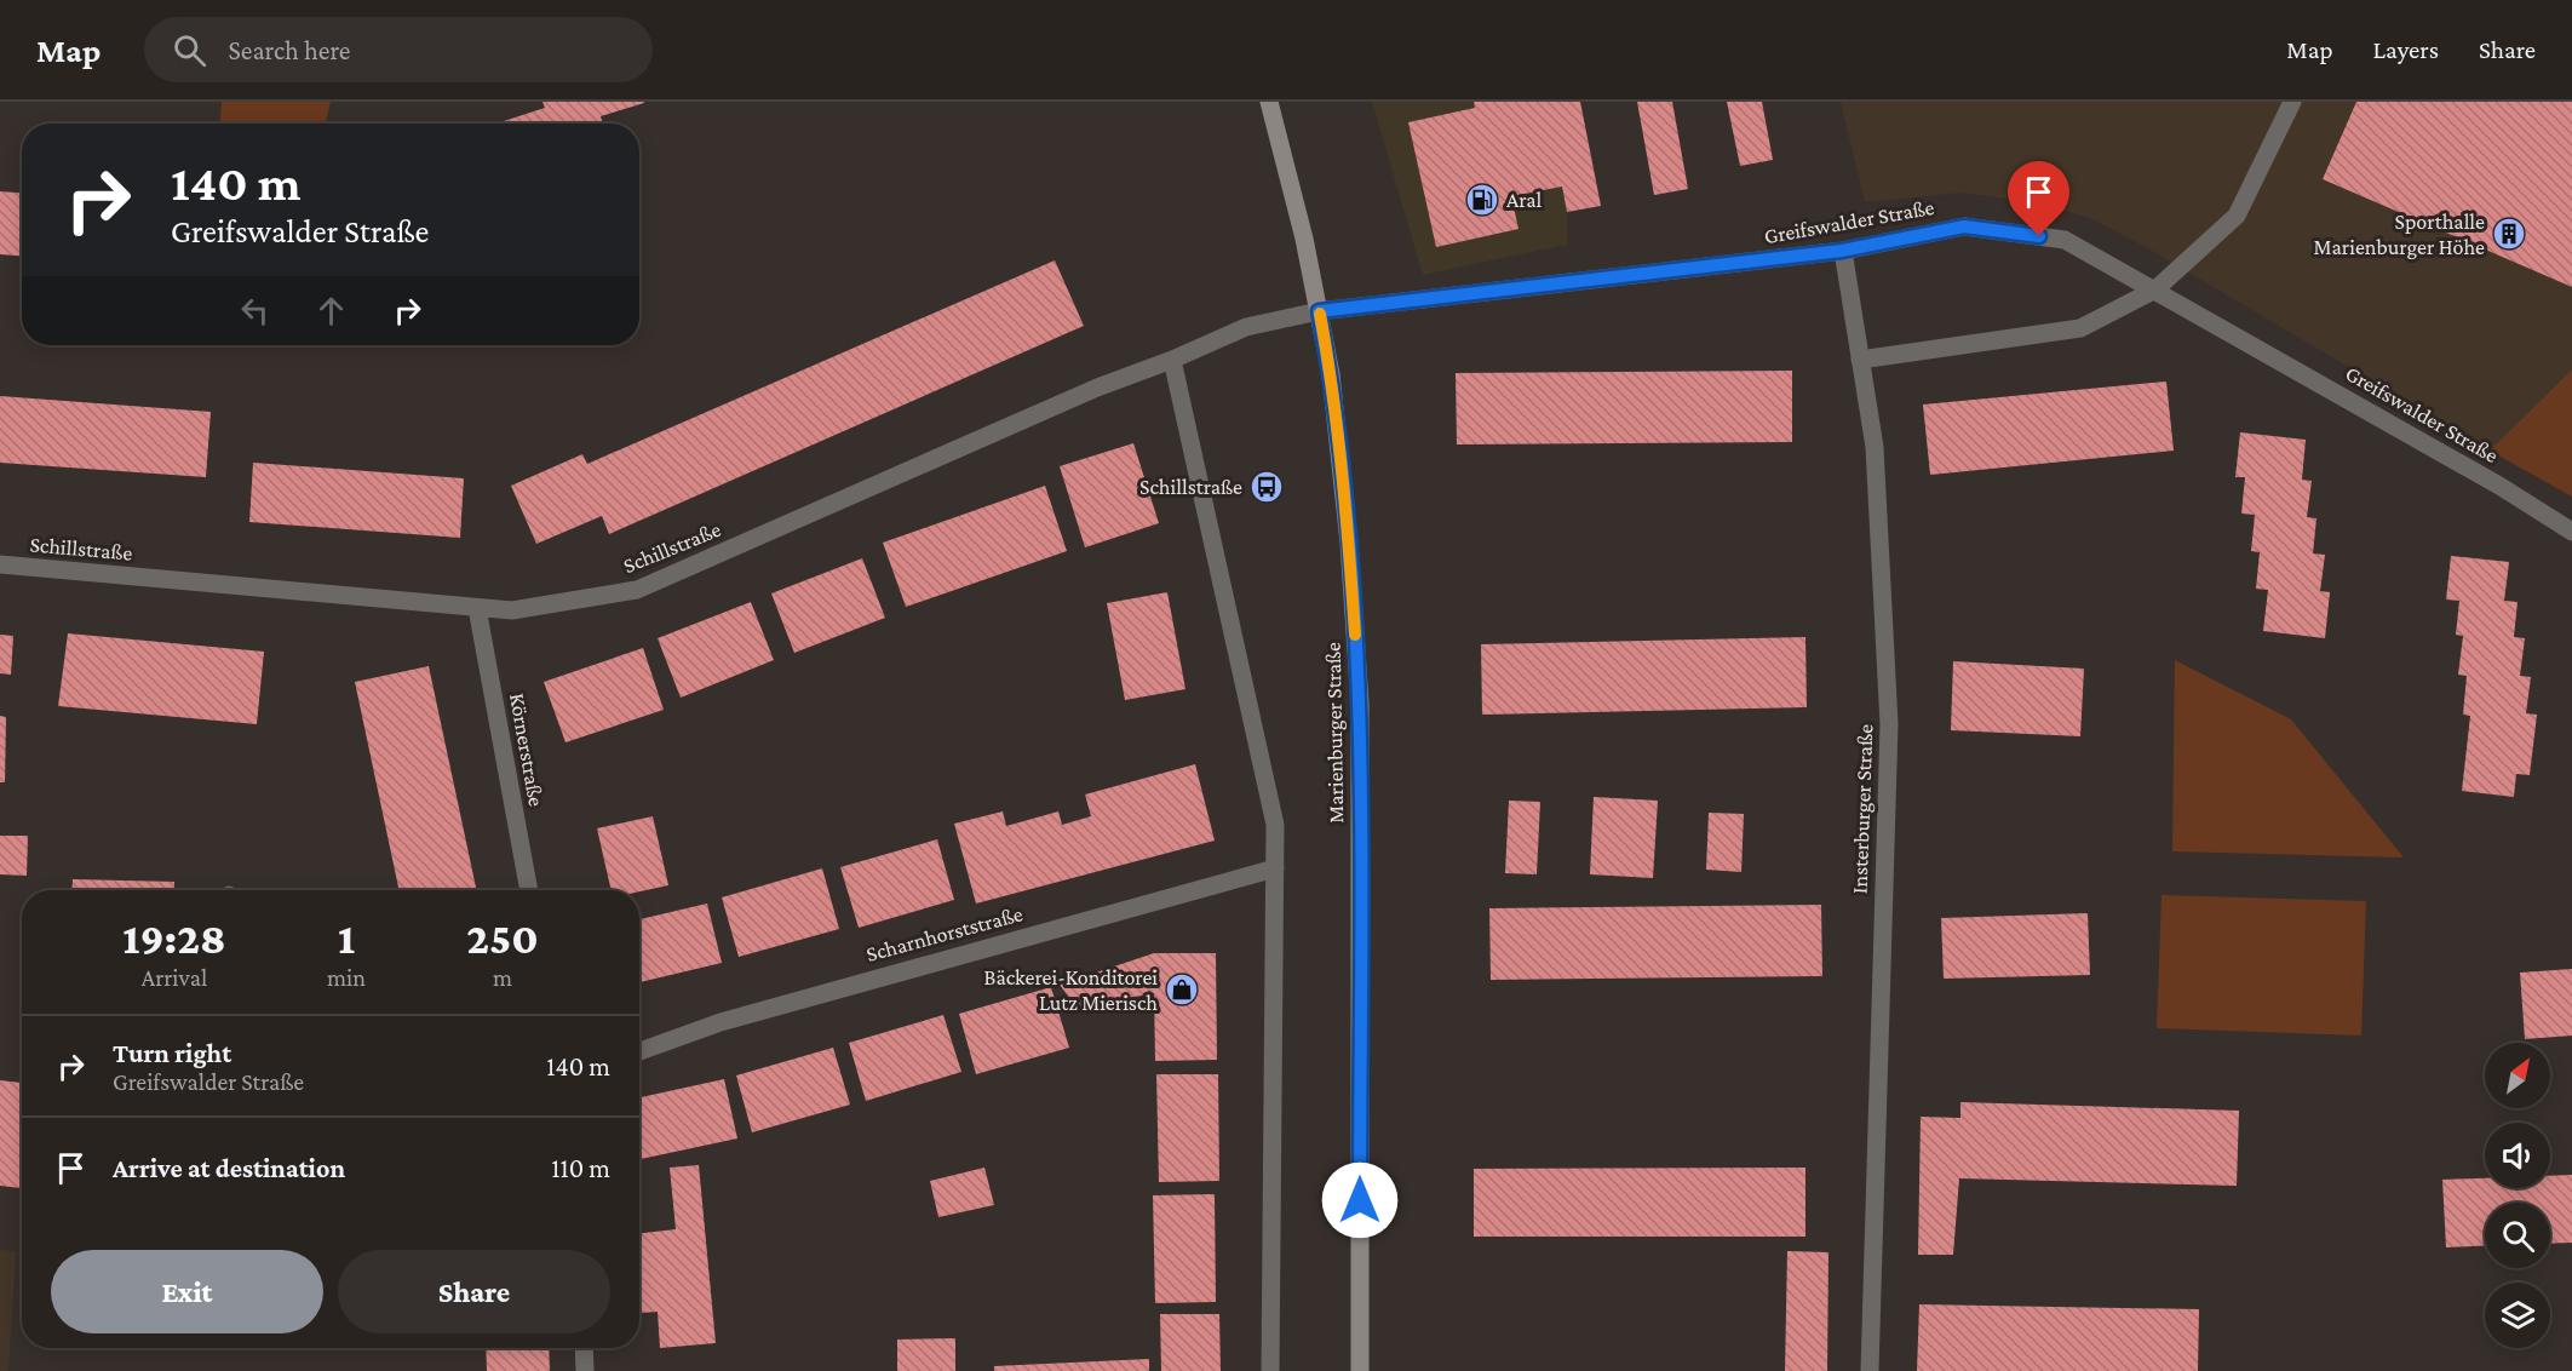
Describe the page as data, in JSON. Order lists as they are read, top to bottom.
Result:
{
  "streets": {
    "main road": ["Marienburger Straße"],
    "street": [
      "Greifswalder Straße",
      "Schillstraße",
      "Körnerstraße",
      "Insterburger Straße",
      "Scharnhorststraße"
    ]
  },
  "crossings": [
    ["Greifswalder Straße", "Schillstraße"],
    ["Greifswalder Straße", "Marienburger Straße"],
    ["Greifswalder Straße", "Insterburger Straße"],
    ["Schillstraße", "Marienburger Straße"],
    ["Schillstraße", "Körnerstraße"]
  ],
  "places": {
    "fuel station": ["Aral"],
    "building": ["Sporthalle Marienburger Höhe"],
    "bus stop": ["Schillstraße"],
    "shop": ["Bäckerei-Konditorei Lutz Mierisch"]
  },
  "north": "top right",
  "page": {
    "header": "Map",
    "search": "Search here",
    "nav": ["Map", "Layers", "Share"],
    "turn": ["140 m", "Greifswalder Straße"],
    "eta": [
      "19:28",
      "Arrival",
      "1",
      "min",
      "250",
      "m"
    ],
    "list": [
      {
        "name": "Turn right",
        "note": "Greifswalder Straße",
        "value": "140 m"
      },
      {
        "name": "Arrive at destination",
        "value": "110 m"
      }
    ],
    "buttons": ["Exit", "Share"]
  }
}
